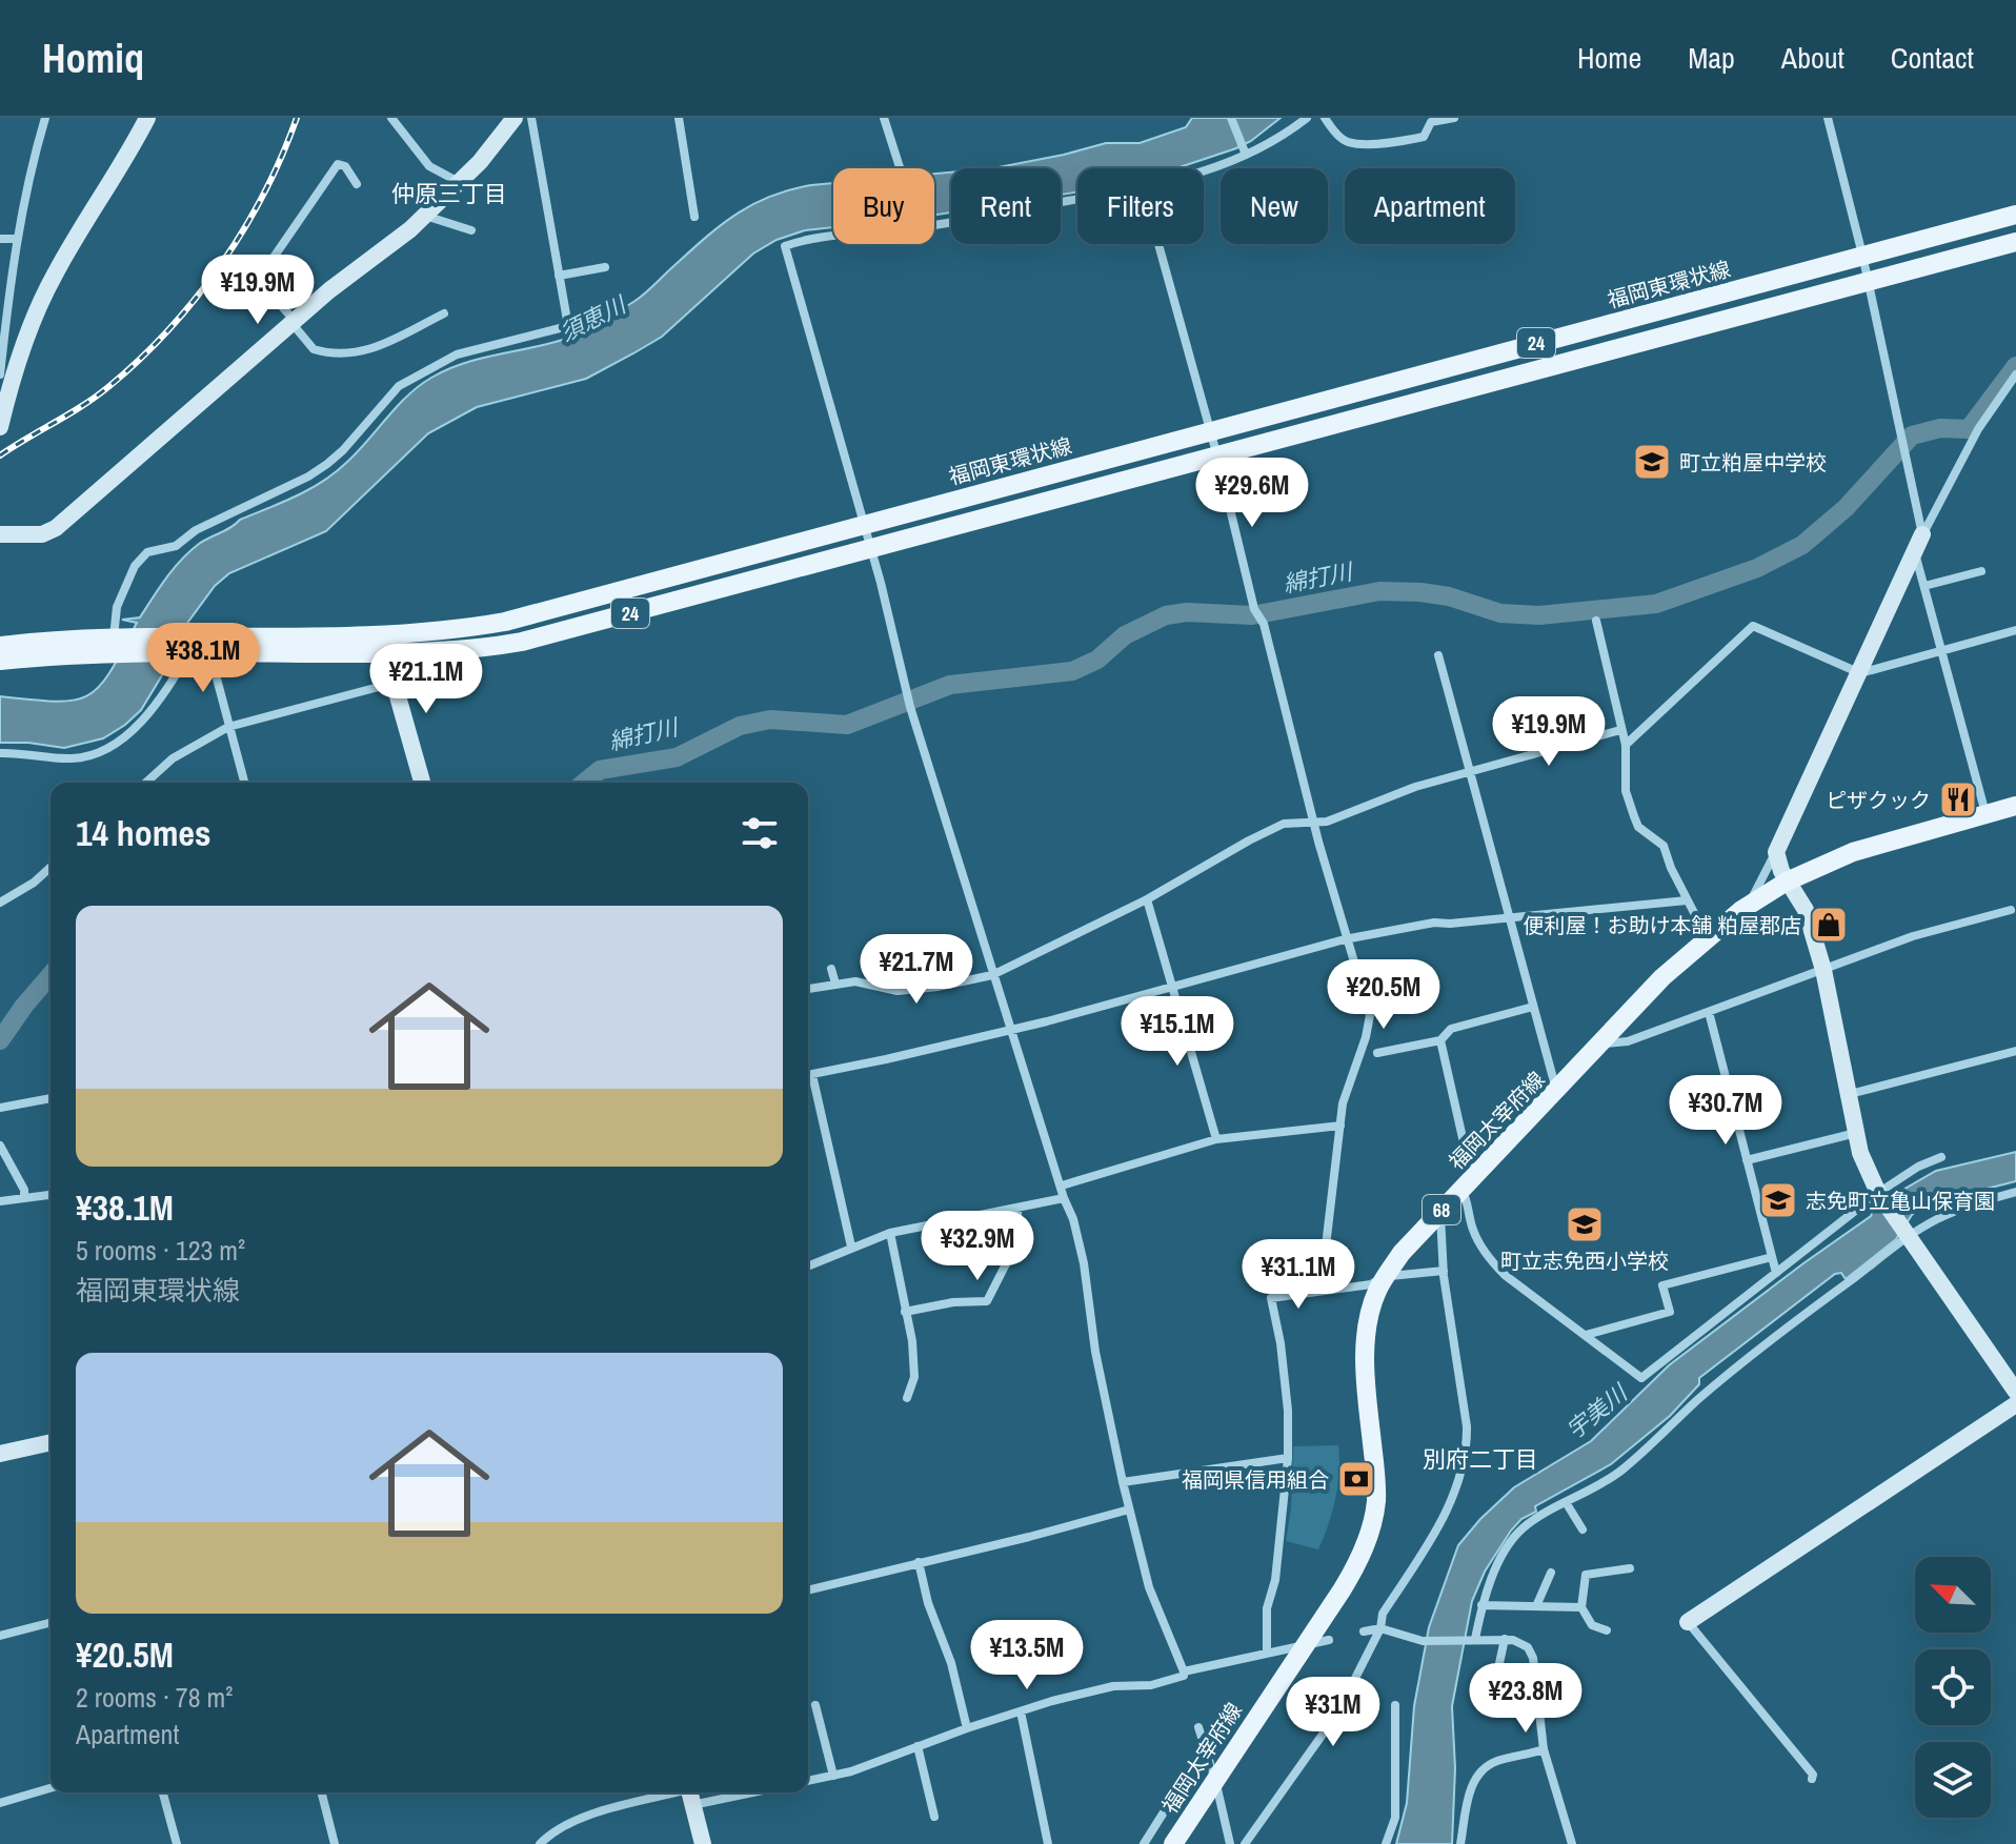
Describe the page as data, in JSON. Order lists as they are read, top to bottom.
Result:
{
  "streets": {
    "main road": [
      "福岡東環状線",
      "24",
      "福岡太宰府線",
      "68"
    ]
  },
  "districts": ["仲原三丁目", "別府二丁目"],
  "water": ["須恵川", "綿打川", "宇美川"],
  "places": {
    "school or university": ["町立粕屋中学校", "志免町立亀山保育園", "町立志免西小学校"],
    "restaurant": ["ピザクック"],
    "shop": ["便利屋！お助け本舗 粕屋郡店"],
    "bank": ["福岡県信用組合"]
  },
  "north": "top left",
  "page": {
    "header": "Homiq",
    "nav": [
      "Home",
      "Map",
      "About",
      "Contact"
    ],
    "chip": [
      "Buy",
      "Rent",
      "Filters",
      "New",
      "Apartment"
    ],
    "price": [
      "¥19.9M",
      "¥29.6M",
      "¥38.1M",
      "¥21.1M",
      "¥19.9M",
      "¥21.7M",
      "¥20.5M",
      "¥15.1M",
      "¥30.7M",
      "¥32.9M",
      "¥31.1M",
      "¥13.5M",
      "¥23.8M",
      "¥31M"
    ],
    "heading": "14 homes",
    "list": [
      {
        "name": "¥38.1M",
        "note": "5 rooms · 123 m² · 福岡東環状線"
      },
      {
        "name": "¥20.5M",
        "note": "2 rooms · 78 m² · Apartment"
      }
    ]
  }
}
